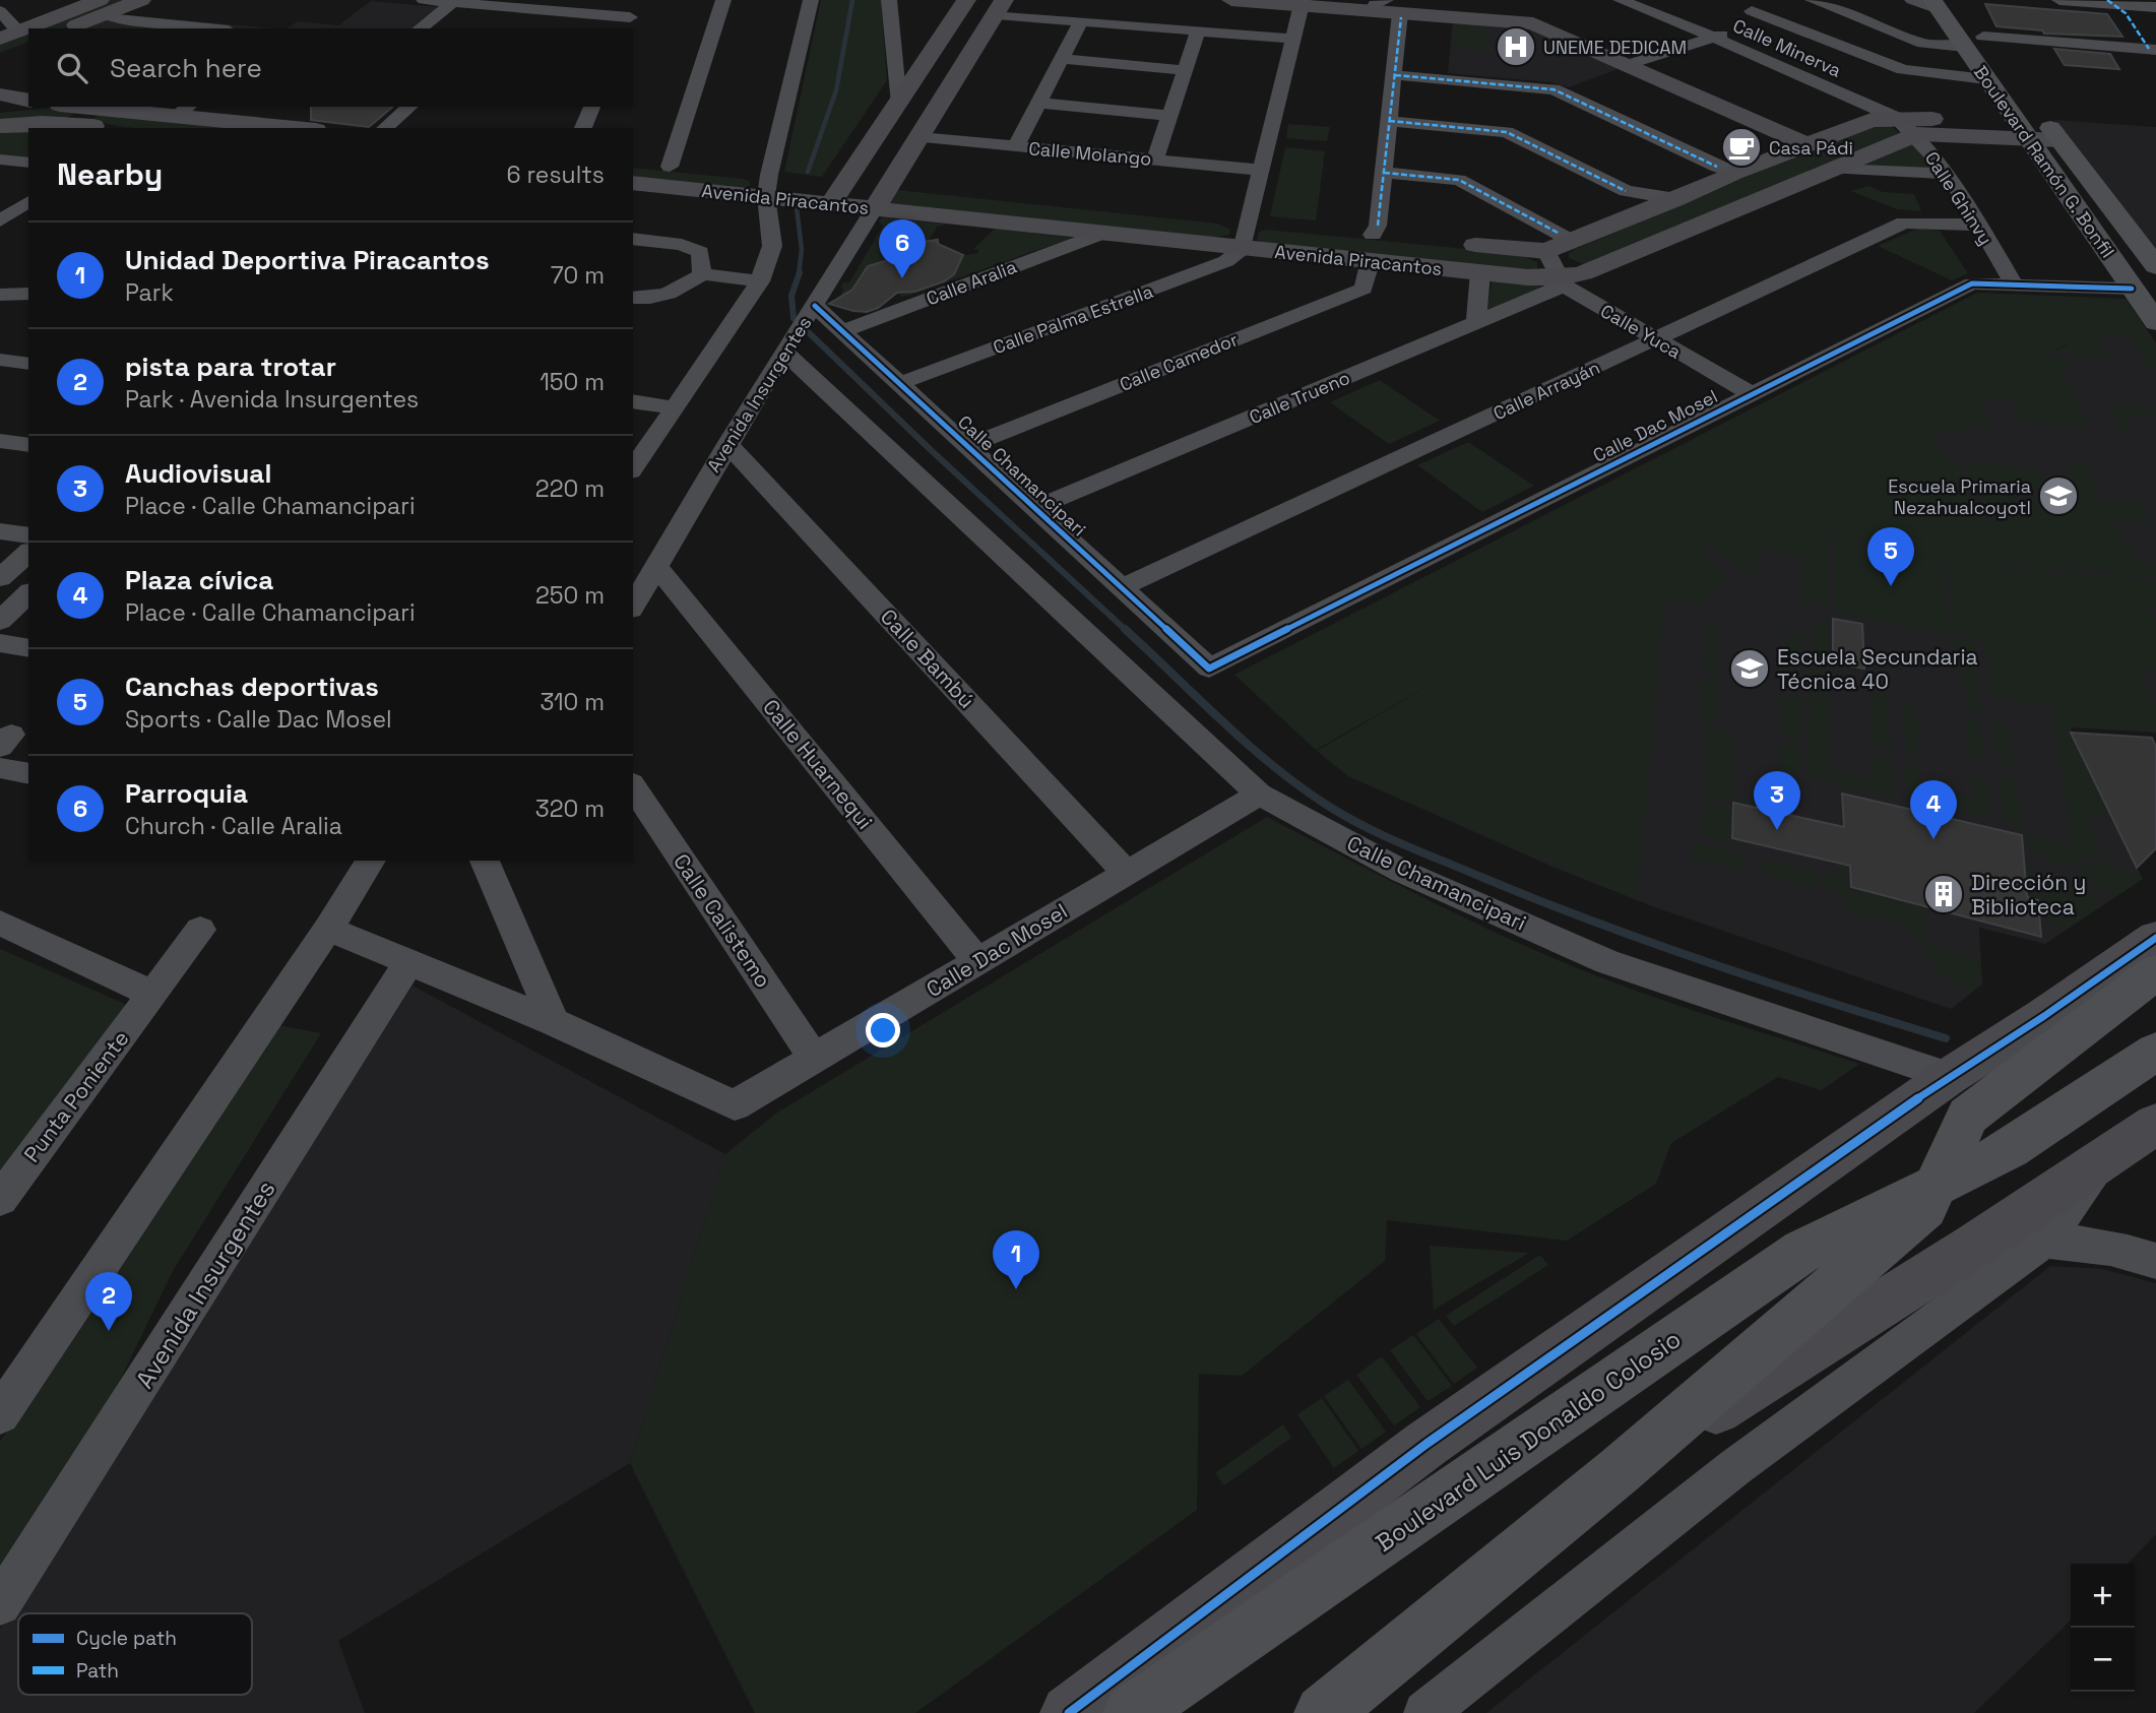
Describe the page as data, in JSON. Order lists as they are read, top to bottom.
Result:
{
  "streets": {
    "main road": ["Boulevard Ramón G. Bonfil", "Boulevard Luis Donaldo Colosio"],
    "street": [
      "Calle Minerva",
      "Calle Molango",
      "Calle Ghinvy",
      "Avenida Piracantos",
      "Calle Aralia",
      "Calle Palma Estrella",
      "Calle Yuca",
      "Calle Camedor",
      "Calle Arrayán",
      "Avenida Insurgentes",
      "Calle Trueno",
      "Calle Dac Mosel",
      "Calle Chamancipari",
      "Calle Bambú",
      "Calle Huarnequi",
      "Calle Calistemo",
      "Punta Poniente"
    ]
  },
  "crossings": [
    ["Calle Minerva", "Calle Ghinvy"],
    ["Calle Minerva", "Avenida Piracantos"],
    ["Calle Molango", "Avenida Insurgentes"],
    ["Boulevard Ramón G. Bonfil", "Avenida Piracantos"],
    ["Boulevard Ramón G. Bonfil", "Calle Dac Mosel"],
    ["Calle Ghinvy", "Avenida Piracantos"],
    ["Calle Ghinvy", "Calle Arrayán"],
    ["Calle Ghinvy", "Calle Dac Mosel"],
    ["Avenida Piracantos", "Calle Aralia"],
    ["Avenida Piracantos", "Calle Palma Estrella"],
    ["Avenida Piracantos", "Calle Yuca"],
    ["Avenida Piracantos", "Calle Camedor"],
    ["Avenida Piracantos", "Avenida Insurgentes"],
    ["Avenida Piracantos", "Calle Trueno"],
    ["Calle Aralia", "Calle Chamancipari"],
    ["Calle Palma Estrella", "Calle Chamancipari"],
    ["Calle Yuca", "Calle Arrayán"],
    ["Calle Yuca", "Calle Trueno"],
    ["Calle Yuca", "Calle Dac Mosel"],
    ["Calle Camedor", "Calle Chamancipari"],
    ["Calle Arrayán", "Calle Chamancipari"],
    ["Avenida Insurgentes", "Calle Chamancipari"],
    ["Avenida Insurgentes", "Calle Bambú"],
    ["Avenida Insurgentes", "Calle Huarnequi"],
    ["Calle Trueno", "Calle Chamancipari"],
    ["Calle Dac Mosel", "Calle Chamancipari"],
    ["Calle Dac Mosel", "Calle Bambú"],
    ["Calle Dac Mosel", "Calle Huarnequi"],
    ["Calle Dac Mosel", "Calle Calistemo"]
  ],
  "places": {
    "hospital": ["UNEME DEDICAM"],
    "cafe": ["Casa Pádi"],
    "school or university": ["Escuela Primaria Nezahualcoyotl", "Escuela Secundaria Técnica 40"],
    "building": ["Dirección y Biblioteca"]
  },
  "legend": ["Cycle path", "Path"],
  "page": {
    "search": "Search here",
    "heading": ["Nearby", "6 results"],
    "pins": [
      "6",
      "5",
      "3",
      "4",
      "1",
      "2"
    ],
    "list": [
      {
        "mark": "1",
        "name": "Unidad Deportiva Piracantos",
        "note": "Park",
        "value": "70 m"
      },
      {
        "mark": "2",
        "name": "pista para trotar",
        "note": "Park · Avenida Insurgentes",
        "value": "150 m"
      },
      {
        "mark": "3",
        "name": "Audiovisual",
        "note": "Place · Calle Chamancipari",
        "value": "220 m"
      },
      {
        "mark": "4",
        "name": "Plaza cívica",
        "note": "Place · Calle Chamancipari",
        "value": "250 m"
      },
      {
        "mark": "5",
        "name": "Canchas deportivas",
        "note": "Sports · Calle Dac Mosel",
        "value": "310 m"
      },
      {
        "mark": "6",
        "name": "Parroquia",
        "note": "Church · Calle Aralia",
        "value": "320 m"
      }
    ],
    "map_buttons": ["+", "−"]
  }
}
